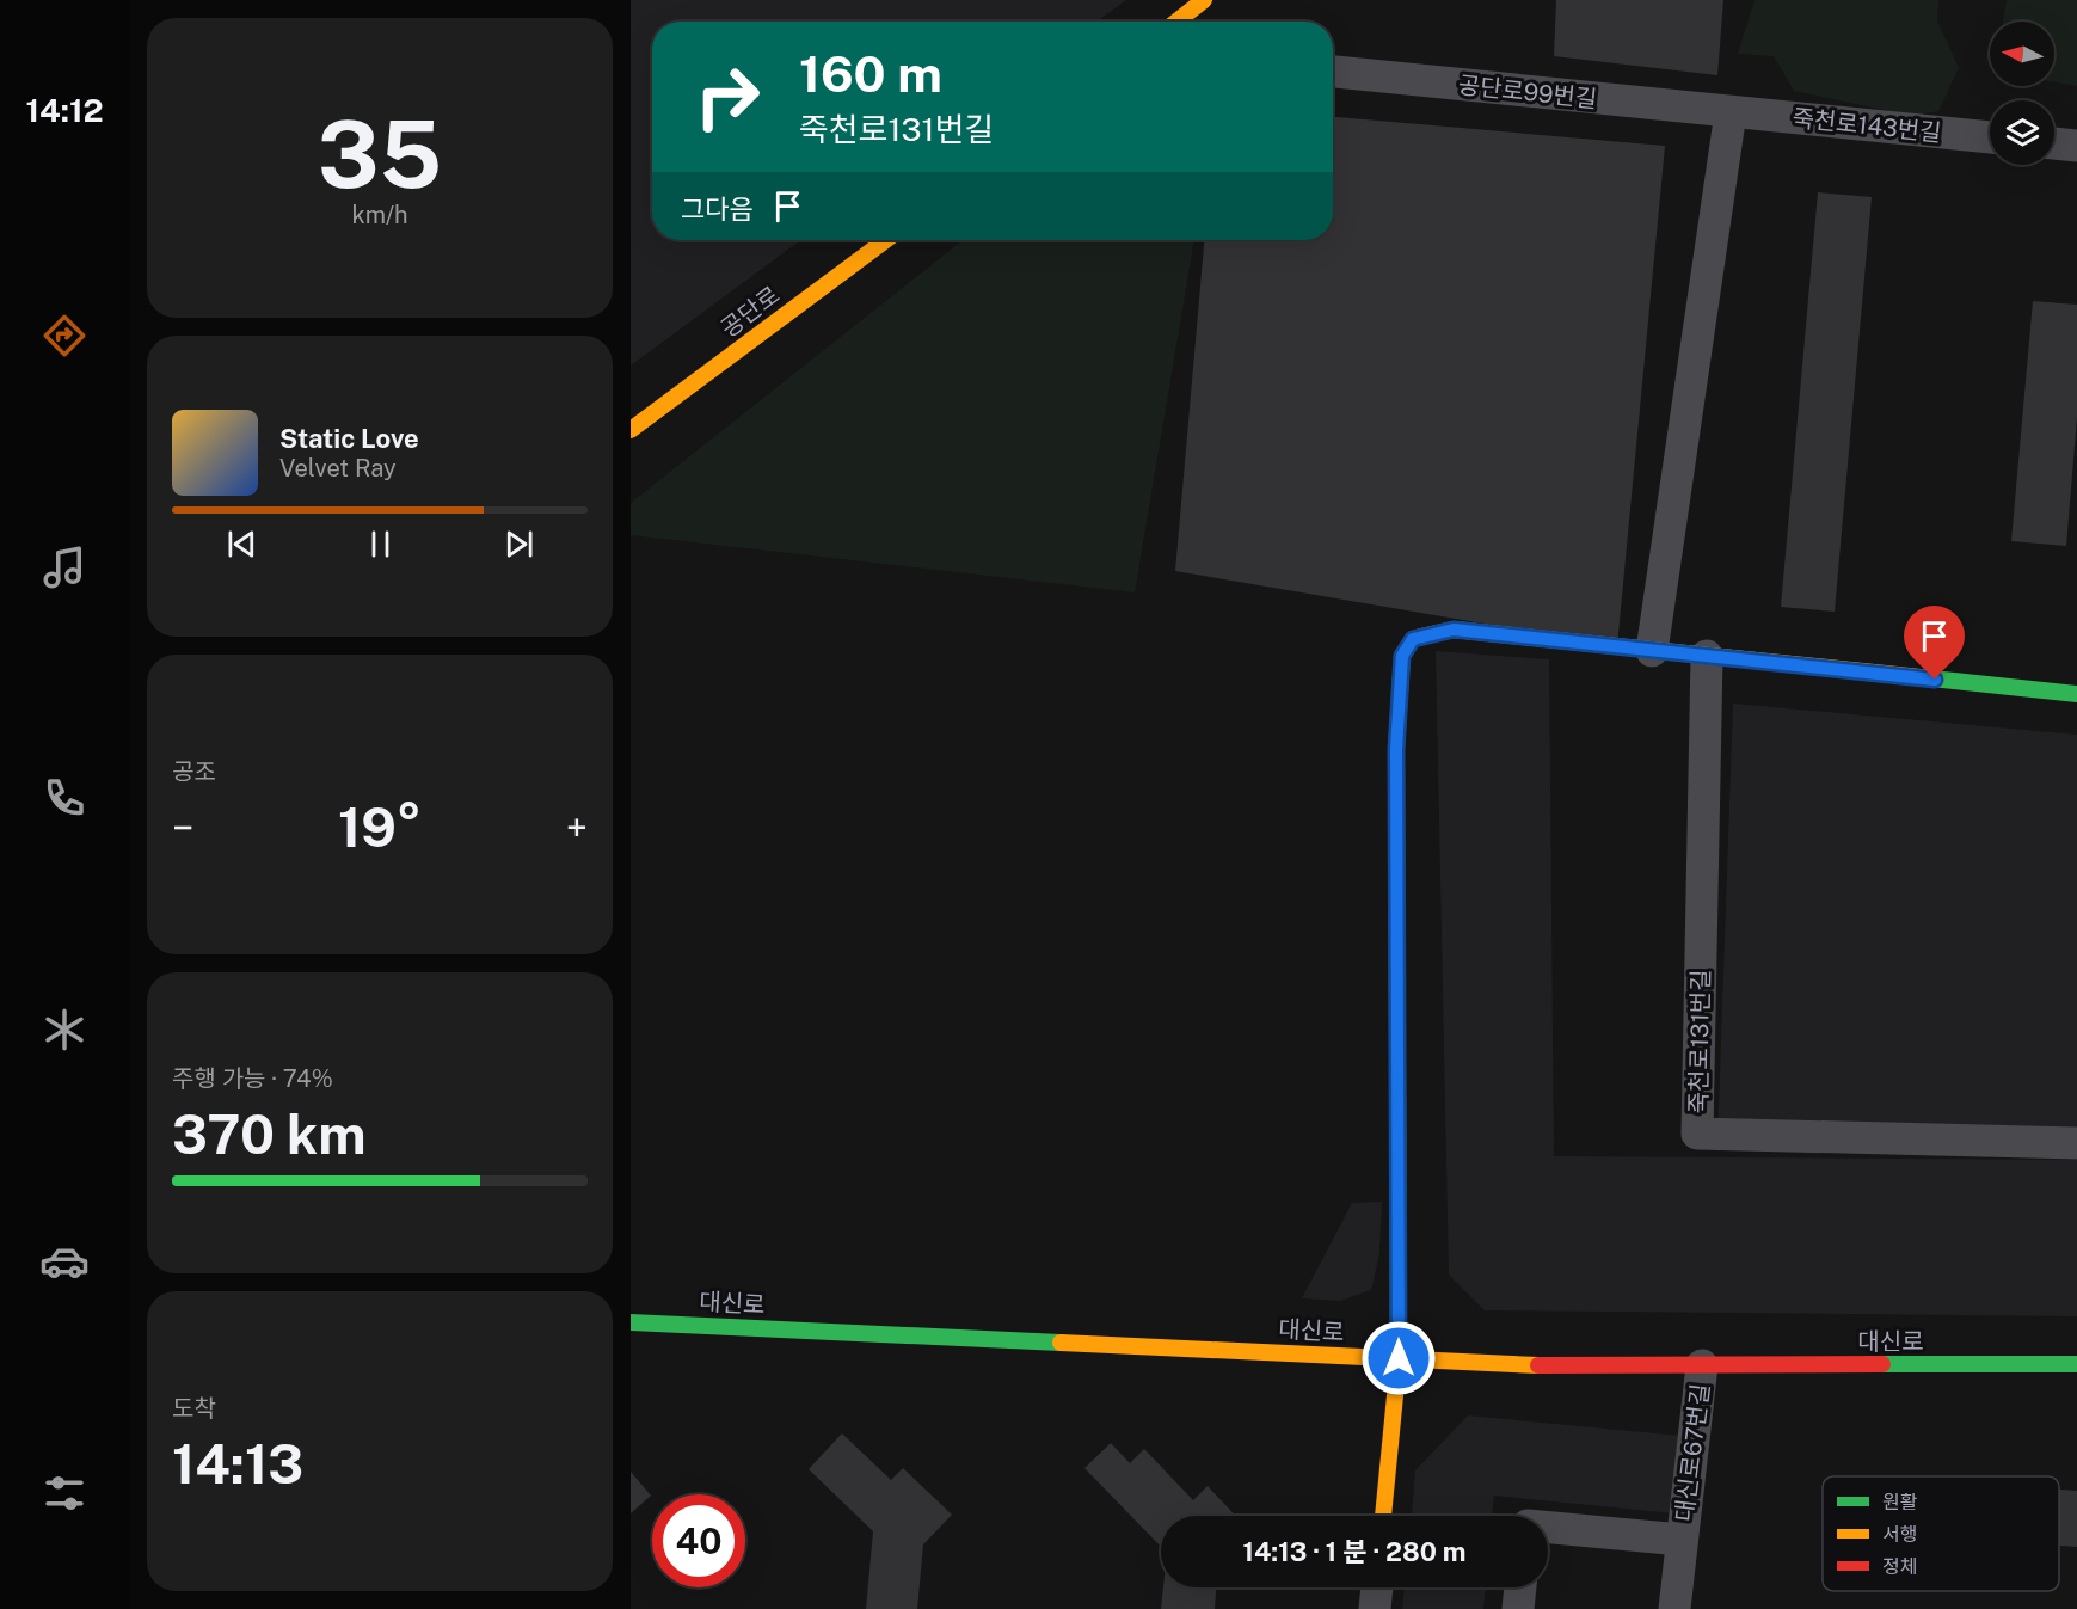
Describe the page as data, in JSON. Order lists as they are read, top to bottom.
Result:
{
  "streets": {
    "street": [
      "공단로99번길",
      "죽천로143번길",
      "공단로",
      "죽천로131번길",
      "대신로",
      "대신로67번길"
    ]
  },
  "crossings": [
    ["공단로99번길", "죽천로143번길"],
    ["대신로", "대신로67번길"]
  ],
  "legend": ["원활", "서행", "정체"],
  "north": "left",
  "page": {
    "tabs": "14:12",
    "tile": [
      ["35", "km/h"],
      "공조",
      ["주행 가능 · 74%", "370 km"],
      ["도착", "14:13"]
    ],
    "turn": ["160 m", "죽천로131번길"],
    "then": "그다음",
    "song": ["Static Love", "Velvet Ray"],
    "heat": ["−", "19°", "+"],
    "limit": "40",
    "trip": "14:13 · 1 분 · 280 m"
  }
}
